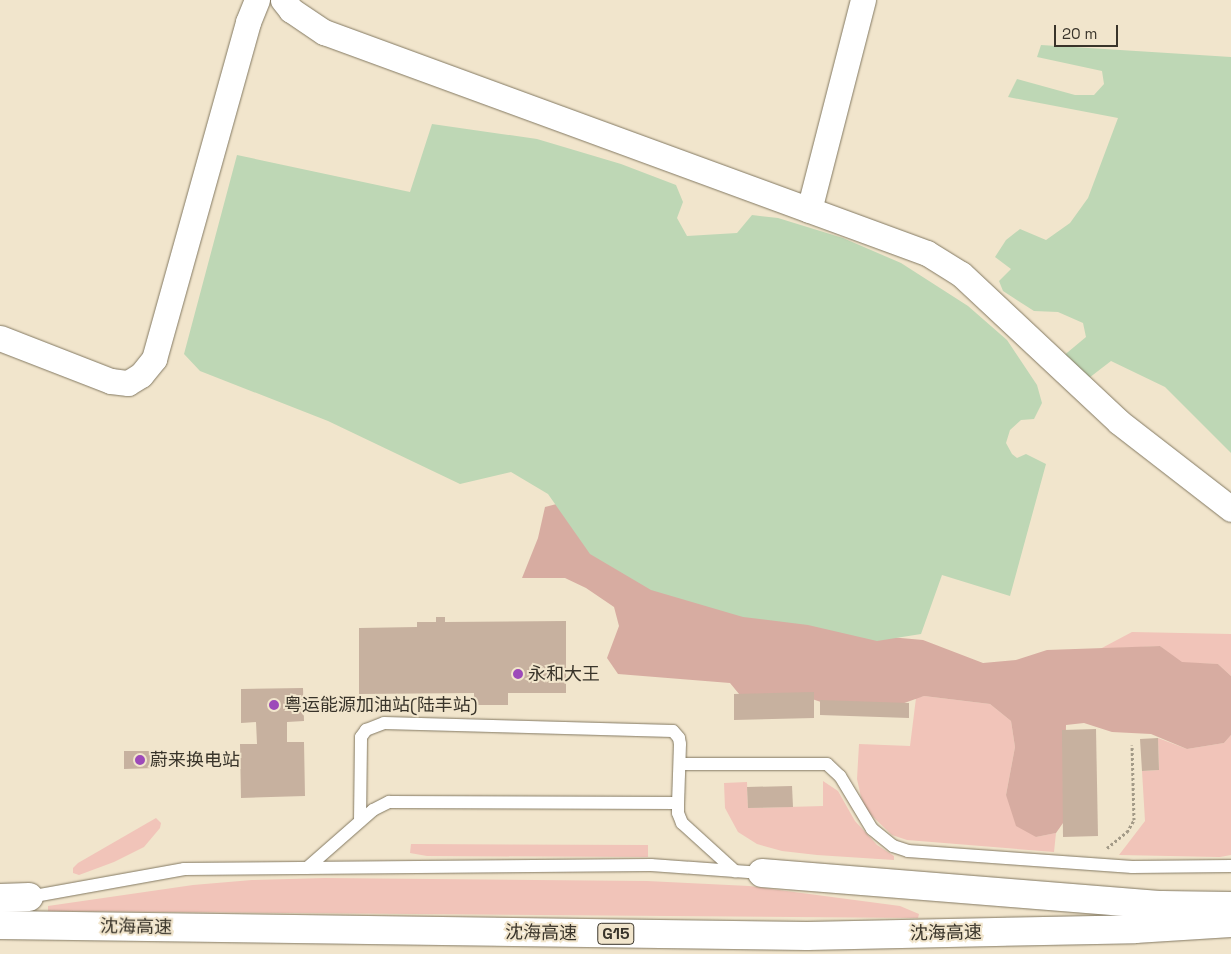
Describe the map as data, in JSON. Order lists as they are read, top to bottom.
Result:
{
  "streets": {
    "highway": ["沈海高速", "G15"]
  },
  "places": ["永和大王", "粤运能源加油站(陆丰站)", "蔚来换电站"],
  "scale_bar": "20 m"
}
